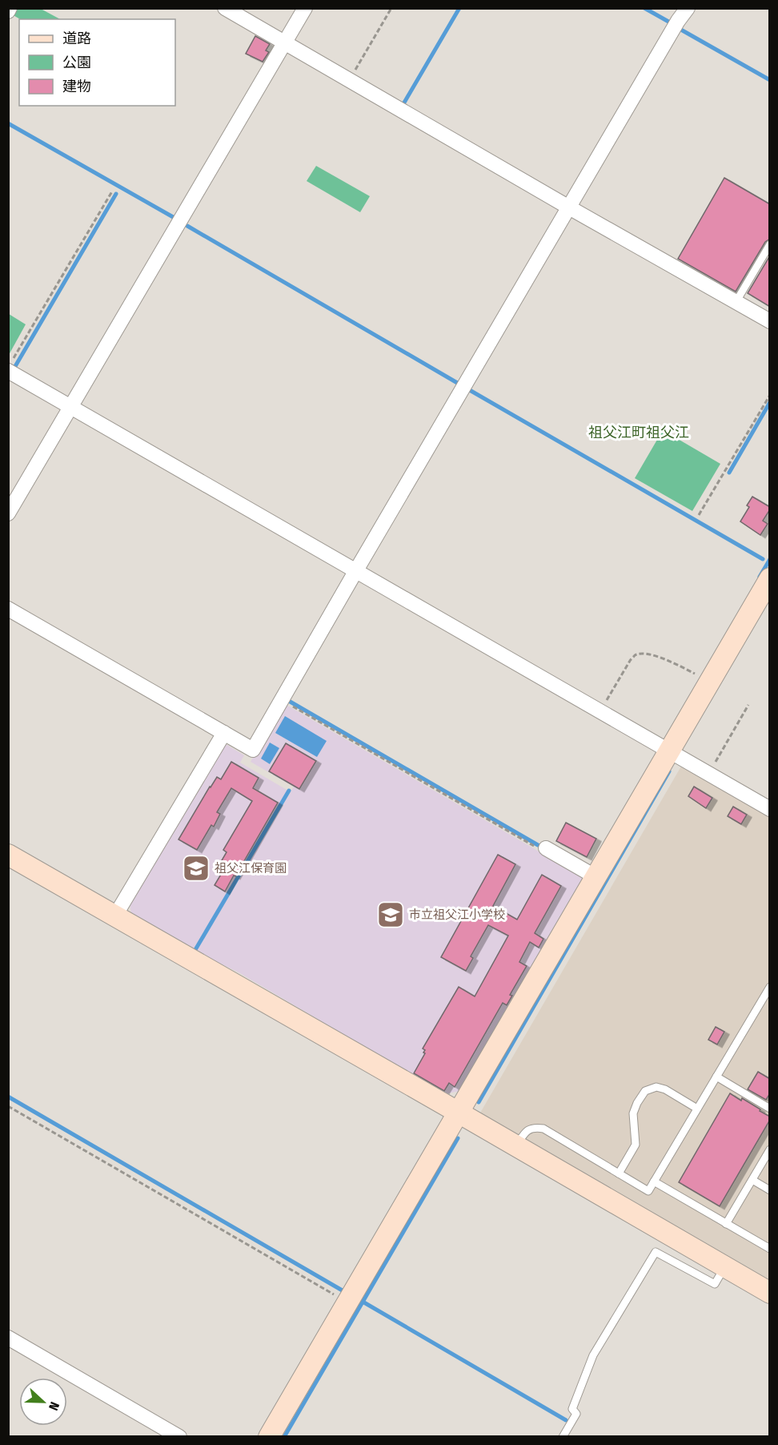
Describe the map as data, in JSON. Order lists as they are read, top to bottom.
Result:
{
  "districts": ["祖父江町祖父江"],
  "places": {
    "school or university": ["祖父江保育園", "市立祖父江小学校"]
  },
  "legend": ["道路", "公園", "建物"],
  "north": "right"
}
